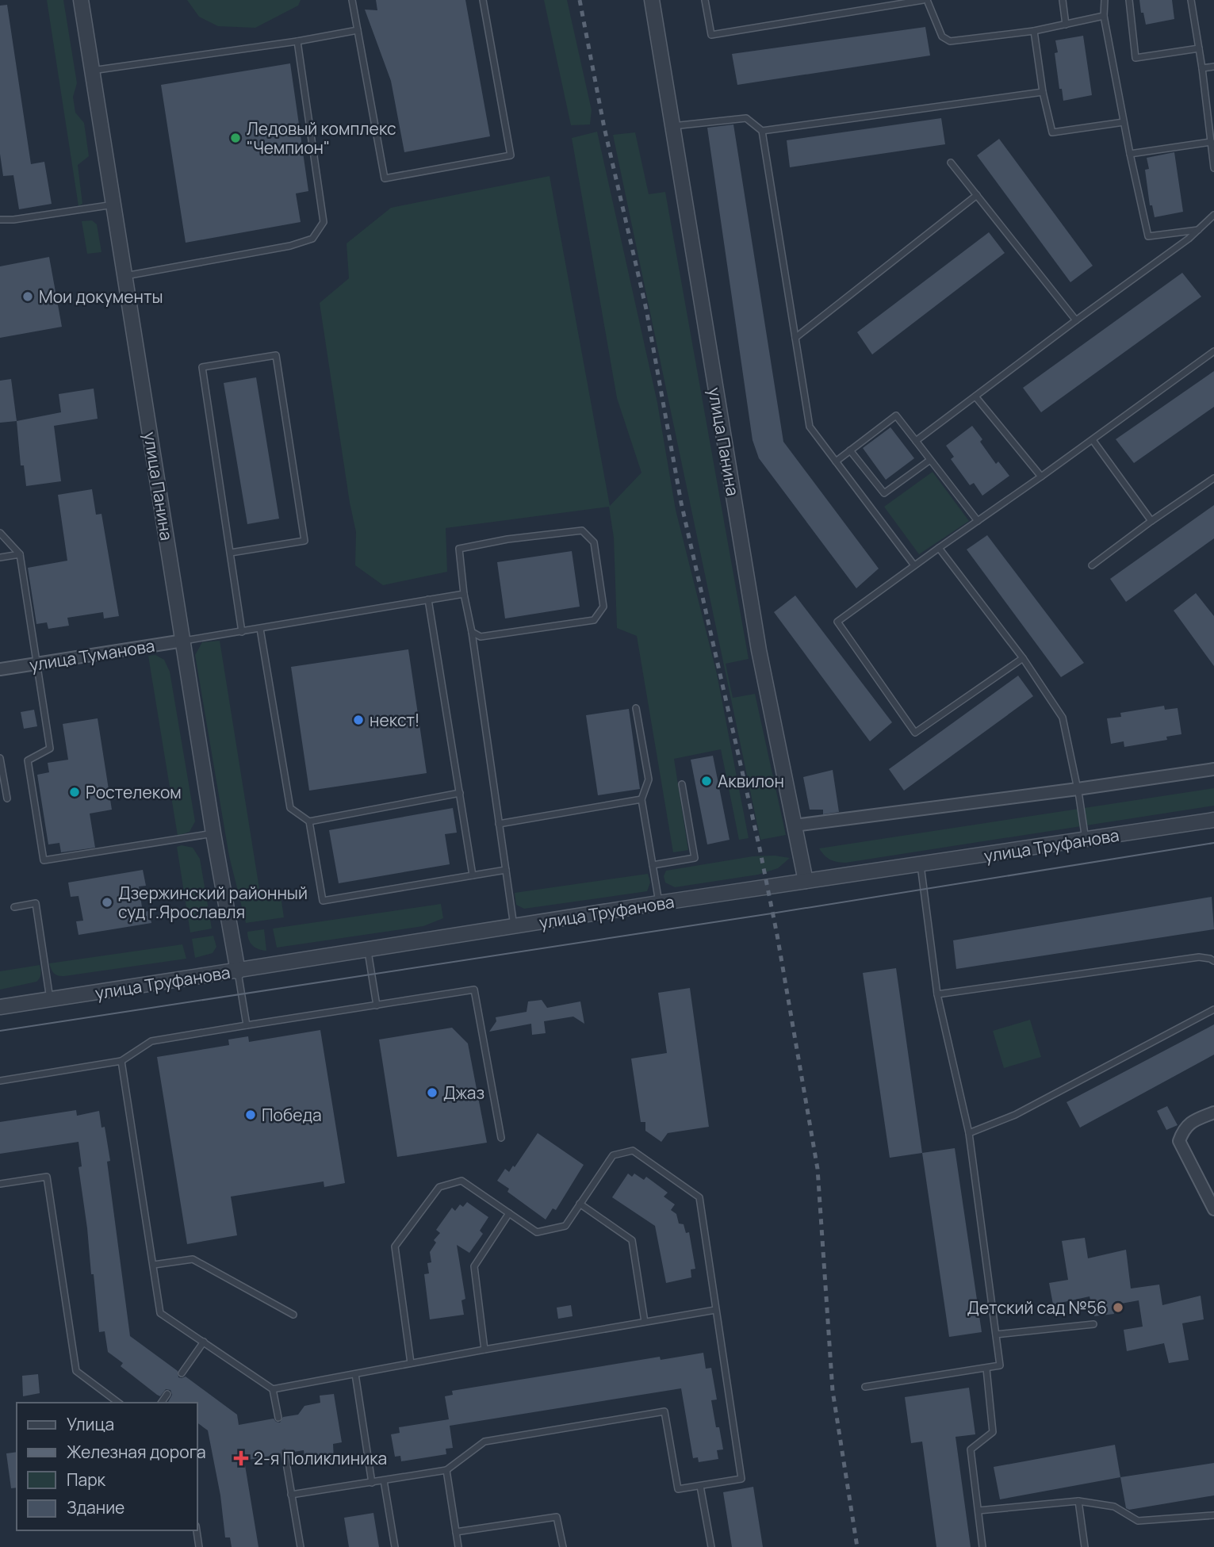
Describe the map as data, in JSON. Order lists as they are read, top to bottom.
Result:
{
  "streets": {
    "street": ["улица Панина", "улица Туманова", "улица Труфанова"]
  },
  "crossings": [
    ["улица Панина", "улица Туманова"],
    ["улица Панина", "улица Труфанова"]
  ],
  "places": {
    "other": [
      "Ледовый комплекс \"Чемпион\"",
      "Мои документы",
      "некст!",
      "Аквилон",
      "Ростелеком",
      "Дзержинский районный суд г.Ярославля",
      "Джаз",
      "Победа",
      "Детский сад №56"
    ],
    "health": ["2-я Поликлиника"]
  },
  "legend": [
    "Улица",
    "Железная дорога",
    "Парк",
    "Здание"
  ]
}
